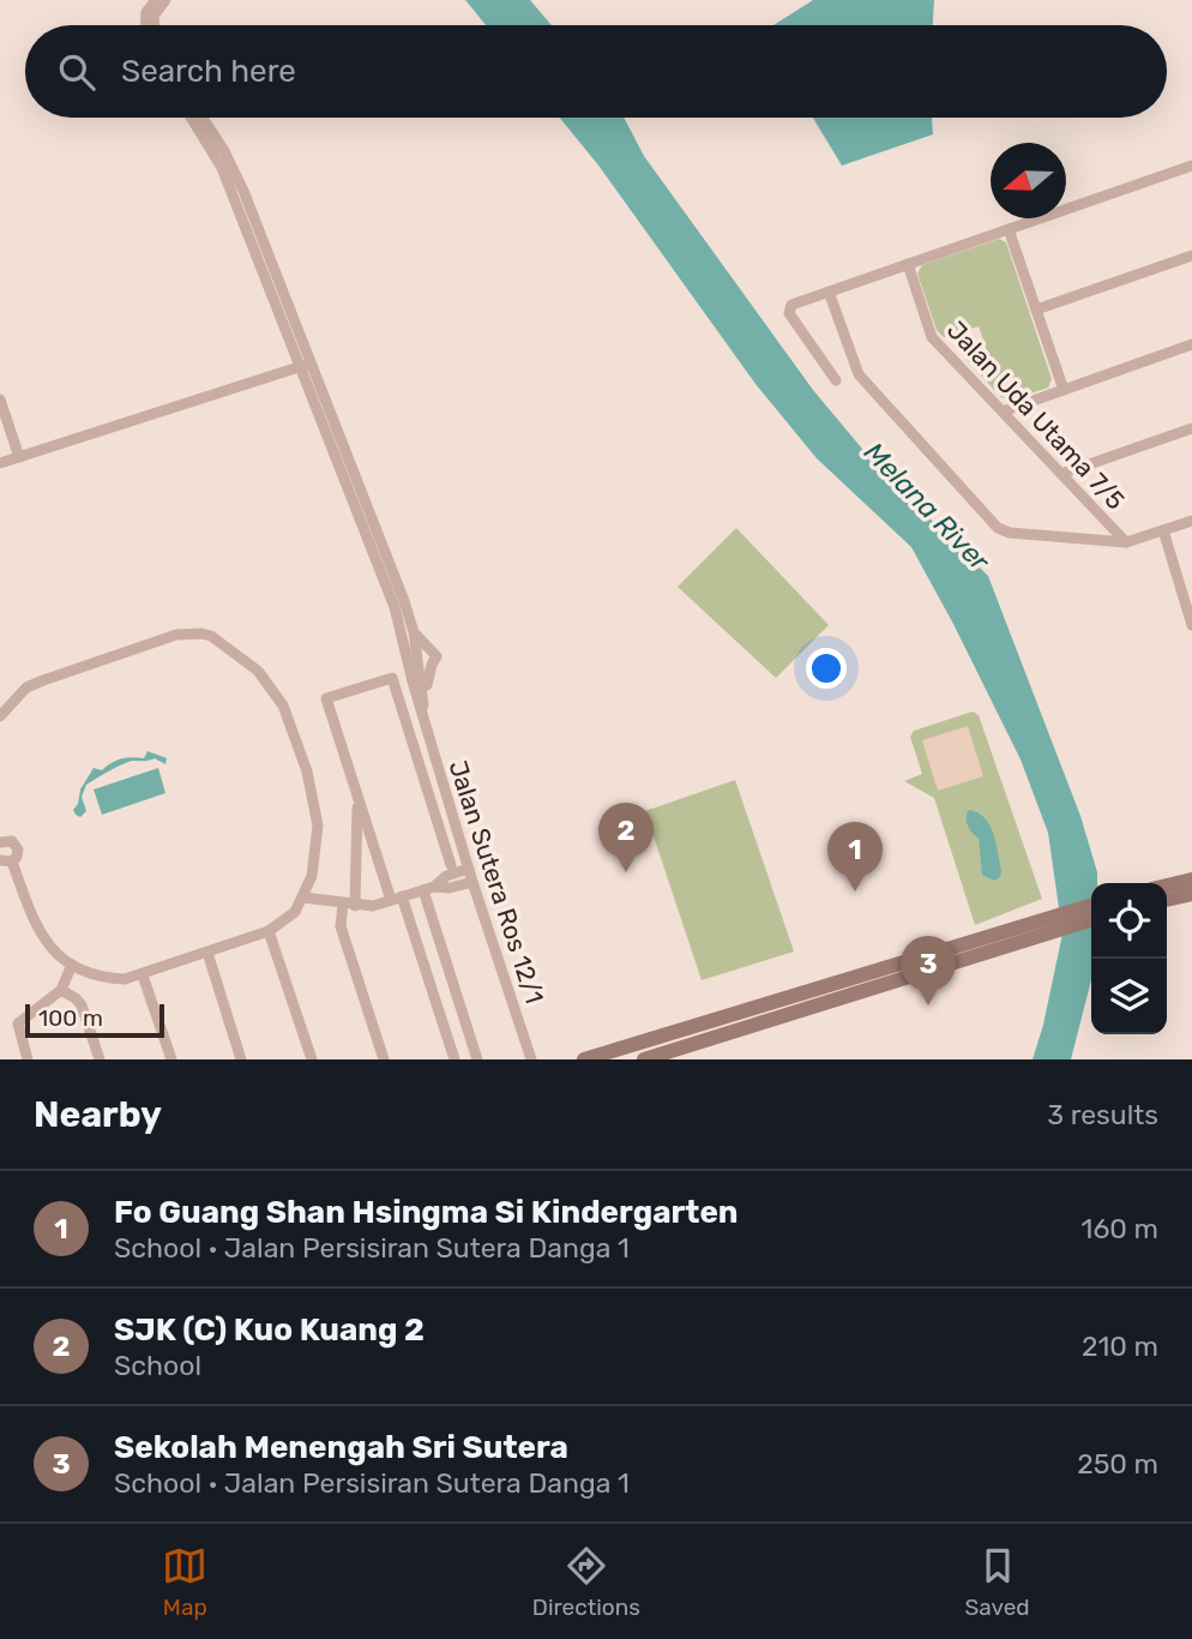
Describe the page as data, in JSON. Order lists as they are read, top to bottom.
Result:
{
  "streets": {
    "street": ["Jalan Uda Utama 7/5", "Jalan Sutera Ros 12/1"]
  },
  "water": ["Melana River"],
  "scale_bar": "100 m",
  "north": "left",
  "page": {
    "search": "Search here",
    "pins": ["2", "1", "3"],
    "scale": "100 m",
    "heading": ["Nearby", "3 results"],
    "list": [
      {
        "mark": "1",
        "name": "Fo Guang Shan Hsingma Si Kindergarten",
        "note": "School · Jalan Persisiran Sutera Danga 1",
        "value": "160 m"
      },
      {
        "mark": "2",
        "name": "SJK (C) Kuo Kuang 2",
        "note": "School",
        "value": "210 m"
      },
      {
        "mark": "3",
        "name": "Sekolah Menengah Sri Sutera",
        "note": "School · Jalan Persisiran Sutera Danga 1",
        "value": "250 m"
      }
    ],
    "nav": ["Map", "Directions", "Saved"]
  }
}
